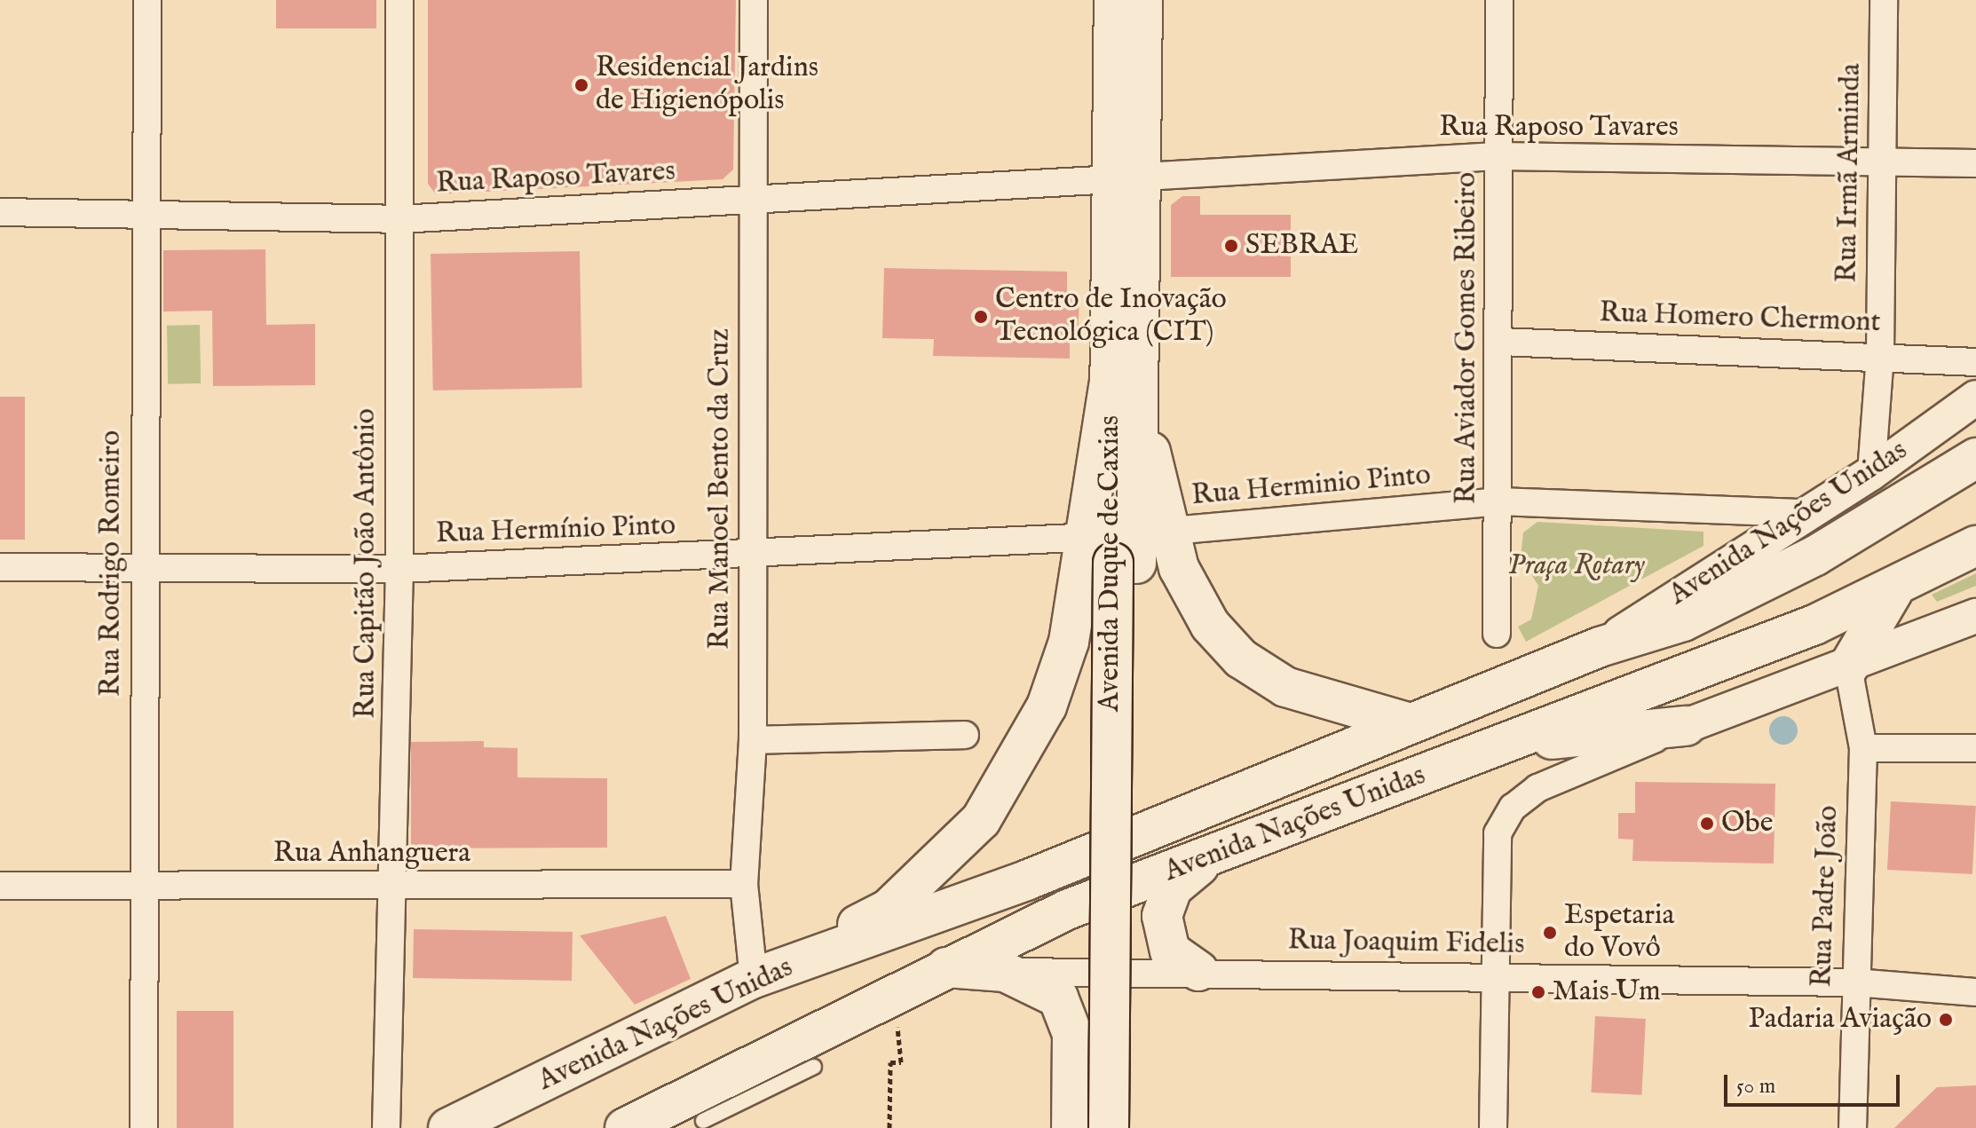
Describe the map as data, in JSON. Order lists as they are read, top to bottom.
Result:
{
  "streets": {
    "main road": ["Avenida Nações Unidas", "Avenida Duque de Caxias"],
    "street": [
      "Rua Raposo Tavares",
      "Rua Irmã Arminda",
      "Rua Homero Chermont",
      "Rua Aviador Gomes Ribeiro",
      "Rua Herminio Pinto",
      "Rua Manoel Bento da Cruz",
      "Rua Hermínio Pinto",
      "Rua Rodrigo Romeiro",
      "Rua Capitão João Antônio",
      "Rua Anhanguera",
      "Rua Padre João",
      "Rua Joaquim Fidelis"
    ]
  },
  "crossings": [
    ["Rua Raposo Tavares", "Rua Irmã Arminda"],
    ["Rua Raposo Tavares", "Rua Aviador Gomes Ribeiro"],
    ["Rua Raposo Tavares", "Rua Manoel Bento da Cruz"],
    ["Rua Raposo Tavares", "Rua Rodrigo Romeiro"],
    ["Rua Raposo Tavares", "Rua Capitão João Antônio"],
    ["Rua Raposo Tavares", "Avenida Duque de Caxias"],
    ["Rua Irmã Arminda", "Rua Homero Chermont"],
    ["Rua Irmã Arminda", "Avenida Nações Unidas"],
    ["Rua Homero Chermont", "Rua Aviador Gomes Ribeiro"],
    ["Rua Aviador Gomes Ribeiro", "Rua Herminio Pinto"],
    ["Rua Manoel Bento da Cruz", "Avenida Nações Unidas"],
    ["Rua Manoel Bento da Cruz", "Rua Hermínio Pinto"],
    ["Rua Manoel Bento da Cruz", "Rua Anhanguera"],
    ["Rua Hermínio Pinto", "Rua Rodrigo Romeiro"],
    ["Rua Hermínio Pinto", "Rua Capitão João Antônio"],
    ["Rua Hermínio Pinto", "Avenida Duque de Caxias"],
    ["Rua Rodrigo Romeiro", "Rua Anhanguera"],
    ["Rua Capitão João Antônio", "Rua Anhanguera"],
    ["Rua Padre João", "Rua Joaquim Fidelis"]
  ],
  "parks": ["Praça Rotary"],
  "places": [
    "Residencial Jardins de Higienópolis",
    "SEBRAE",
    "Centro de Inovação Tecnológica (CIT)",
    "Obe",
    "Espetaria do Vovô",
    "Mais Um",
    "Padaria Aviação"
  ],
  "scale_bar": "50 m"
}
